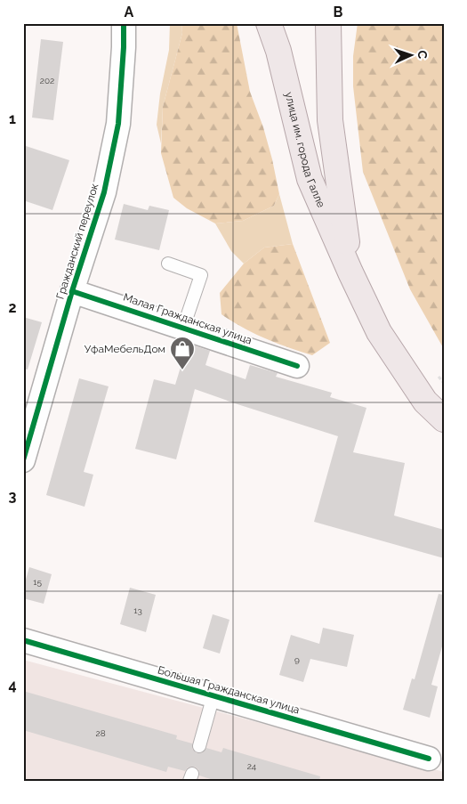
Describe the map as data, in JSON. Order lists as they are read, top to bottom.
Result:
{
  "streets": {
    "main road": ["улица им. города Галле"],
    "street": ["Гражданский переулок", "Малая Гражданская улица", "Большая Гражданская улица"]
  },
  "crossings": [
    ["Гражданский переулок", "Малая Гражданская улица"]
  ],
  "places": {
    "shop": ["УфаМебельДом"]
  },
  "house_numbers": [
    "202",
    "15",
    "13",
    "9",
    "28",
    "24"
  ],
  "north": "right",
  "grid": {
    "columns": ["A", "B"],
    "rows": [
      "1",
      "2",
      "3",
      "4"
    ]
  }
}
